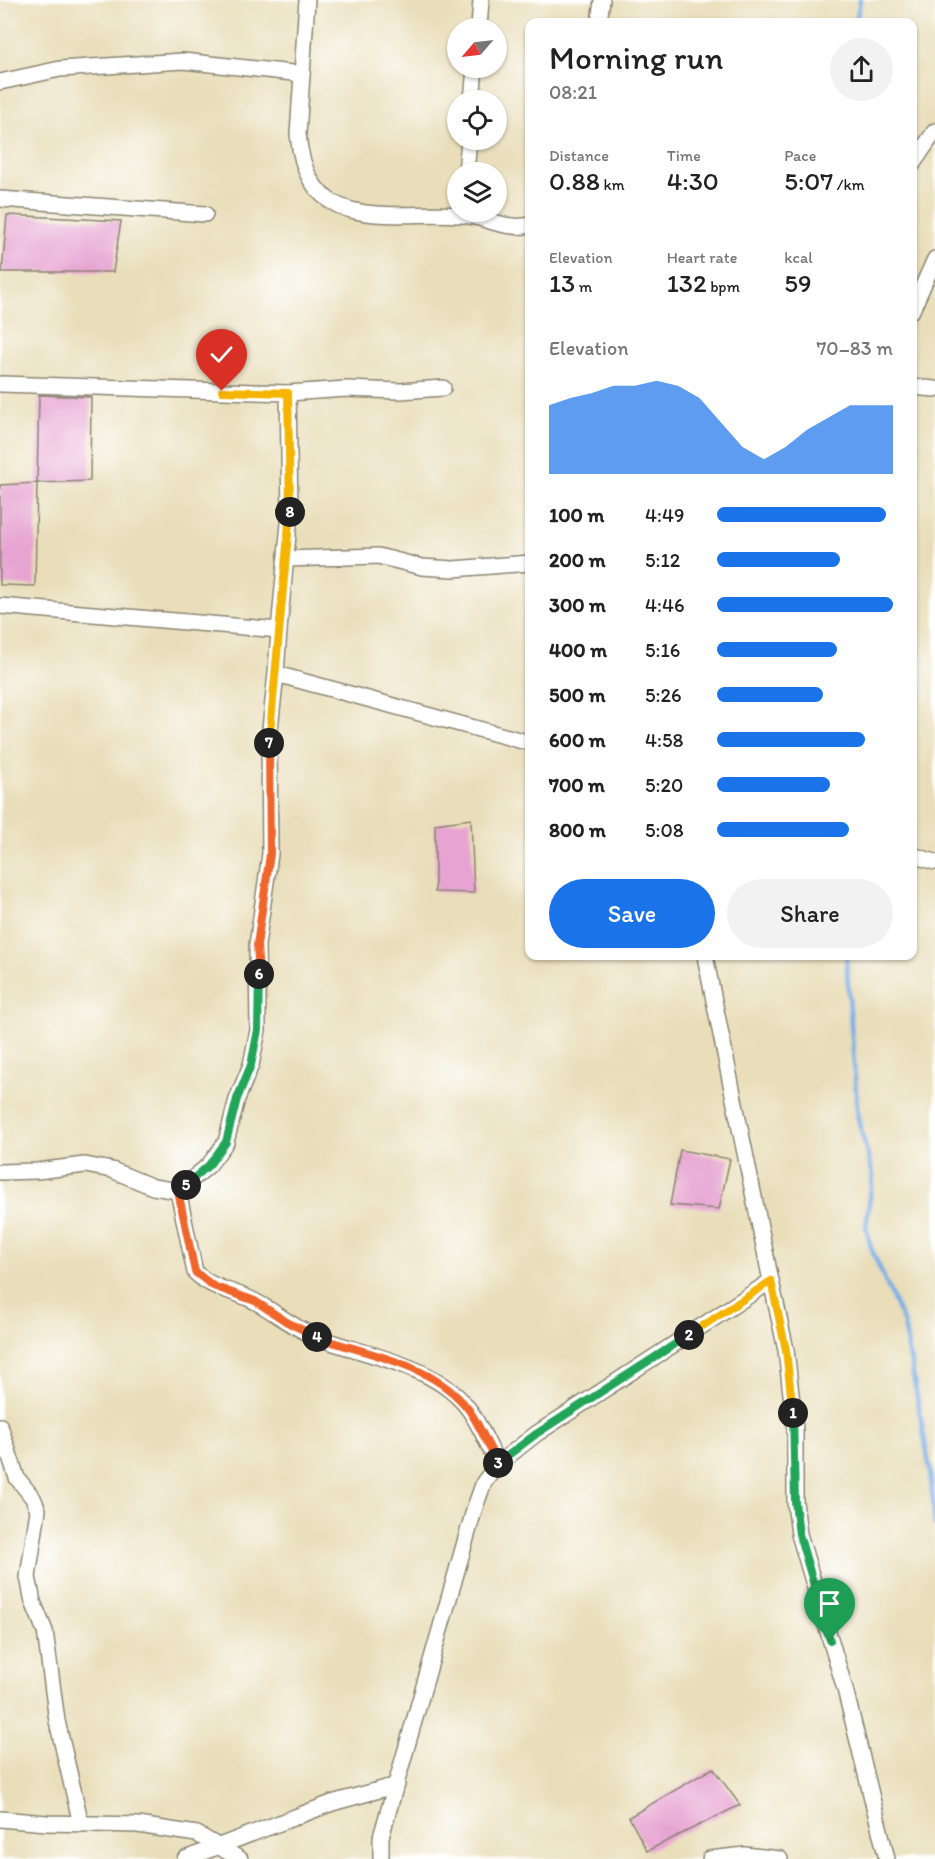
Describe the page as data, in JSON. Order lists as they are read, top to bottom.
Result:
{
  "north": "bottom left",
  "page": {
    "heading": ["Morning run", "08:21"],
    "stats": [
      ["Distance", "0.88 km"],
      ["Time", "4:30"],
      ["Pace", "5:07 /km"],
      ["Elevation", "13 m"],
      ["Heart rate", "132 bpm"],
      ["kcal", "59"]
    ],
    "chart": ["Elevation", "70–83 m"],
    "list": [
      {
        "name": "100 m",
        "note": "4:49"
      },
      {
        "name": "200 m",
        "note": "5:12"
      },
      {
        "name": "300 m",
        "note": "4:46"
      },
      {
        "name": "400 m",
        "note": "5:16"
      },
      {
        "name": "500 m",
        "note": "5:26"
      },
      {
        "name": "600 m",
        "note": "4:58"
      },
      {
        "name": "700 m",
        "note": "5:20"
      },
      {
        "name": "800 m",
        "note": "5:08"
      }
    ],
    "pins": [
      "8",
      "7",
      "6",
      "5",
      "2",
      "4",
      "1",
      "3"
    ],
    "buttons": ["Save", "Share"]
  }
}
